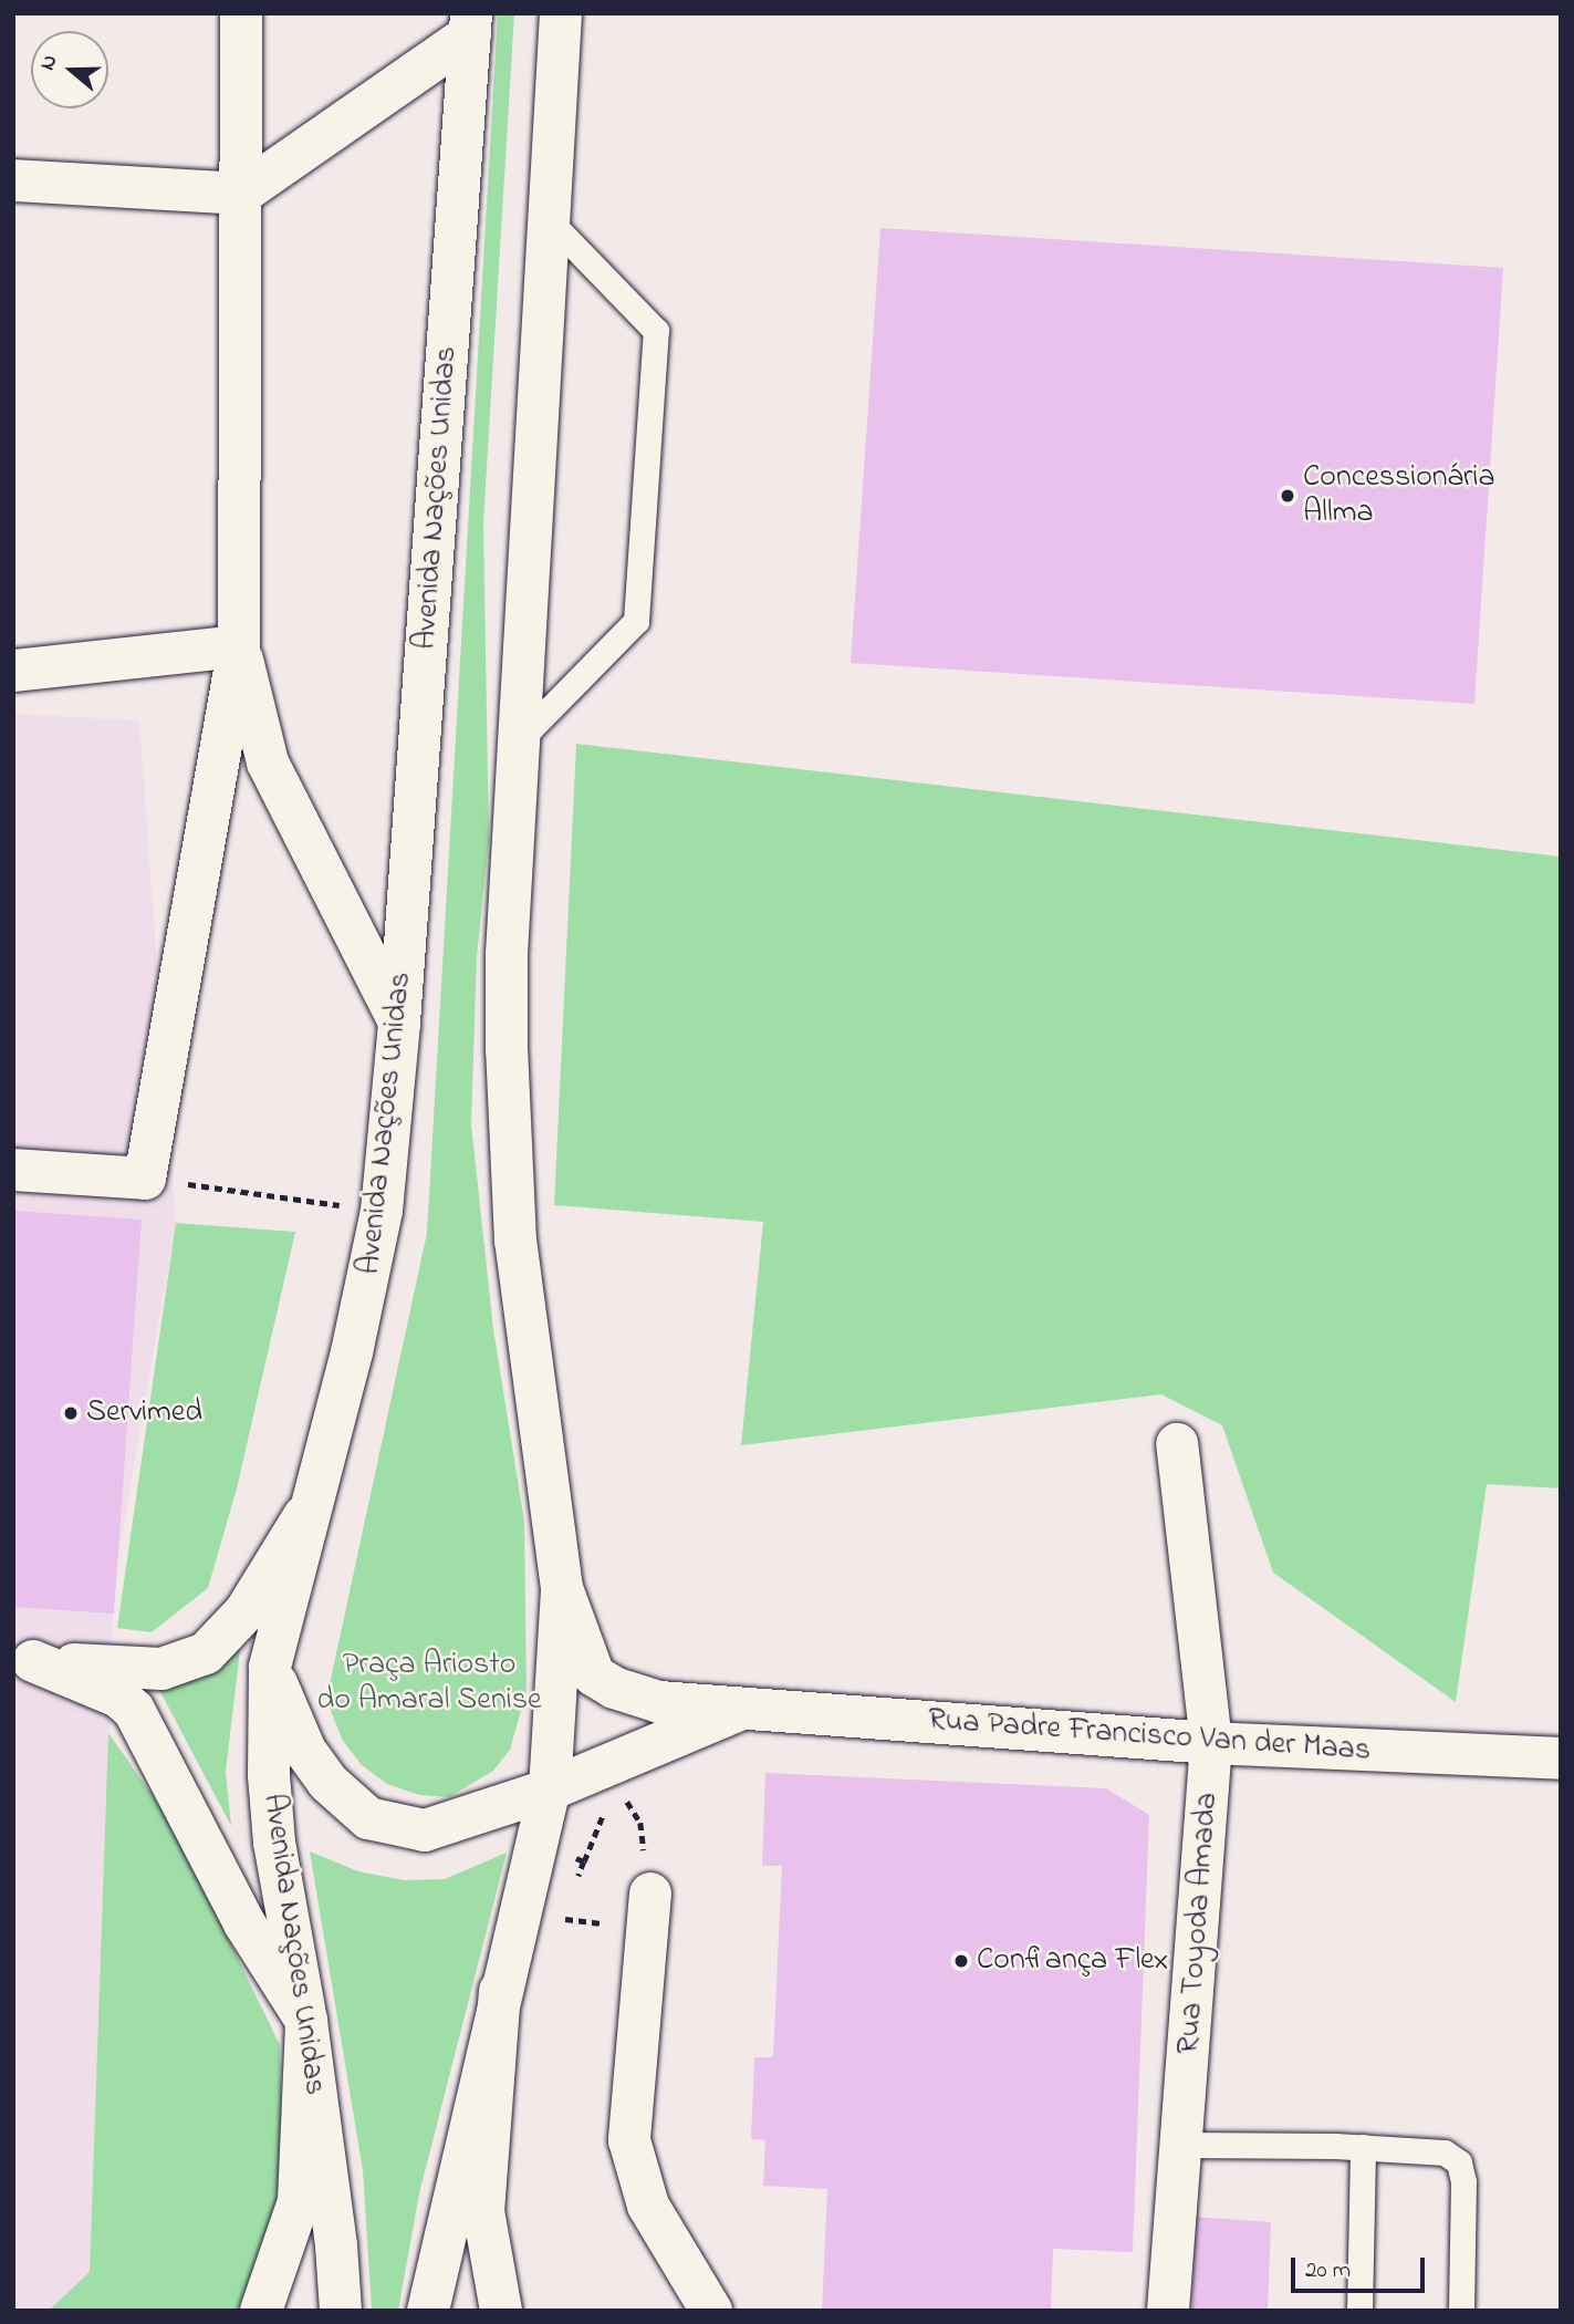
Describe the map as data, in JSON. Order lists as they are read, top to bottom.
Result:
{
  "streets": {
    "main road": ["Avenida Nações Unidas", "Rua Padre Francisco Van der Maas", "Rua Toyoda Amada"]
  },
  "crossings": [
    ["Rua Padre Francisco Van der Maas", "Rua Toyoda Amada"]
  ],
  "parks": ["Praça Ariosto do Amaral Senise"],
  "places": ["Concessionária Allma", "Servimed", "Confiança Flex"],
  "scale_bar": "20 m",
  "north": "left"
}
